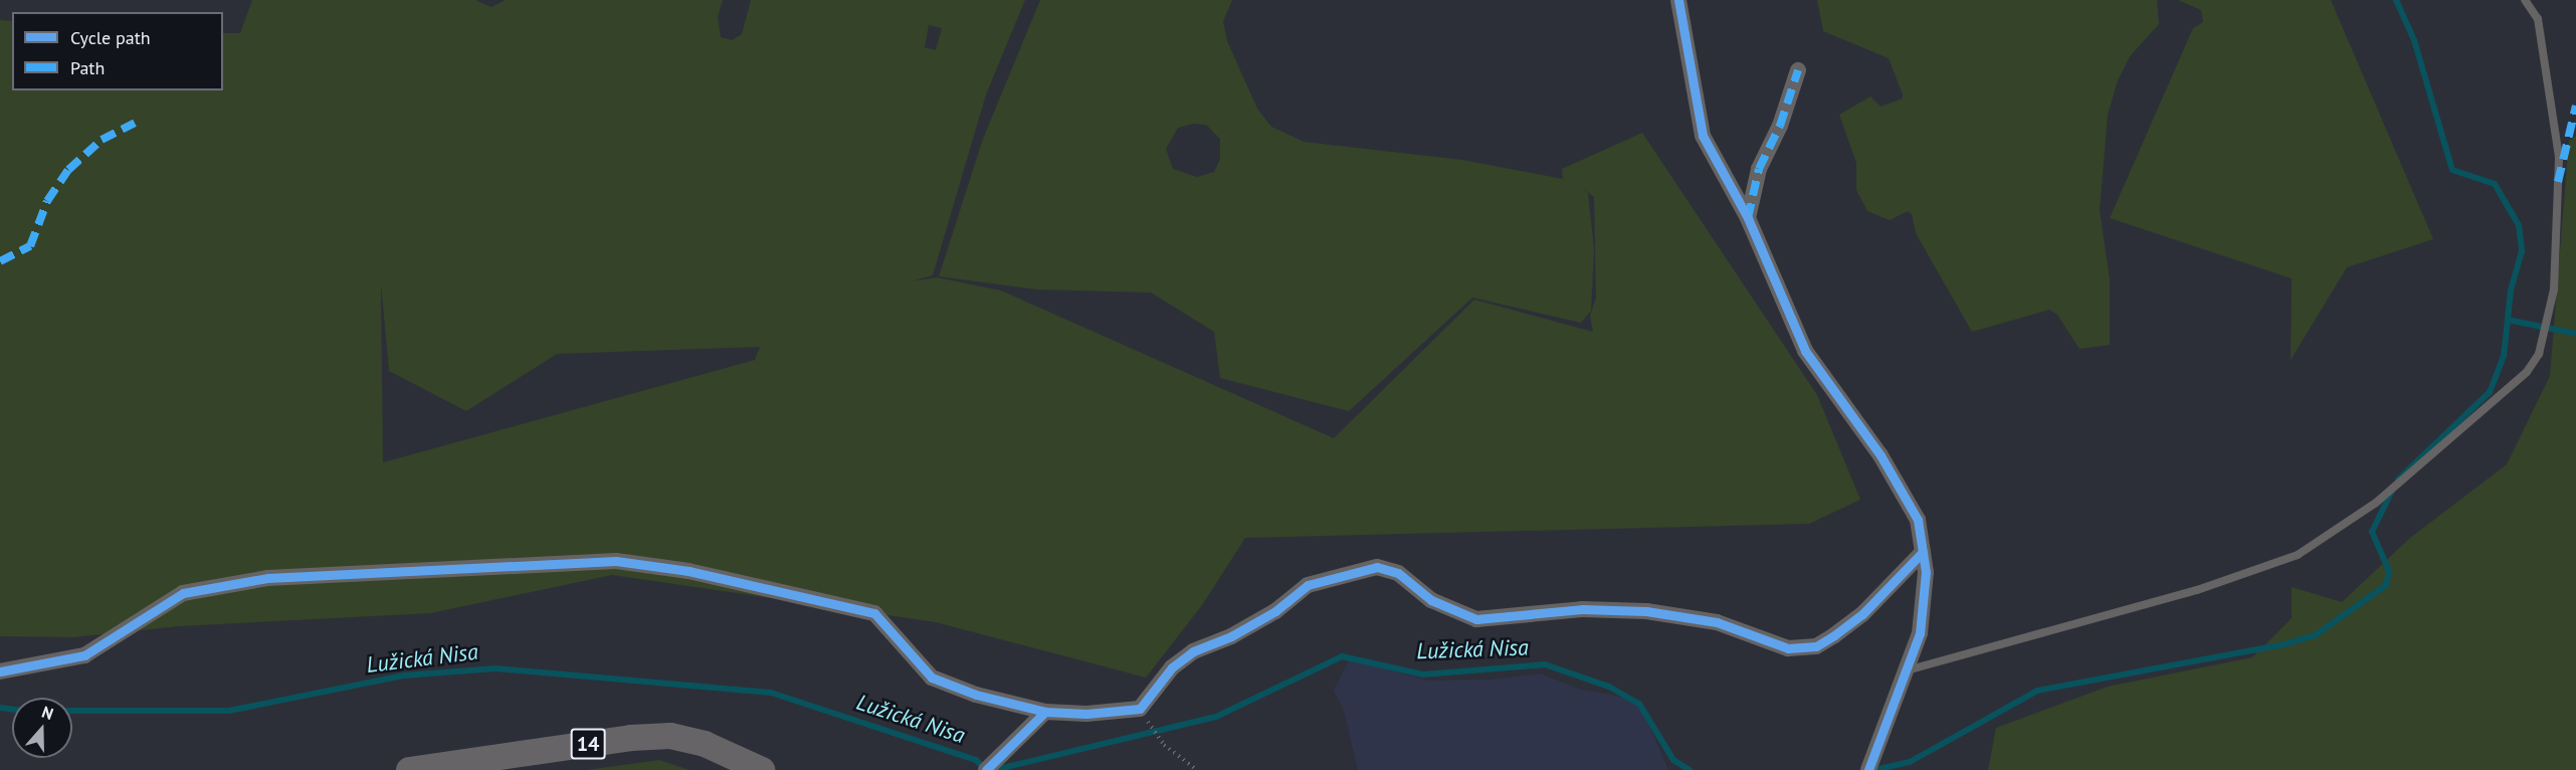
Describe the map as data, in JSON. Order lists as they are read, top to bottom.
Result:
{
  "streets": {
    "main road": ["14"]
  },
  "water": ["Lužická Nisa"],
  "legend": ["Cycle path", "Path"],
  "north": "top"
}
